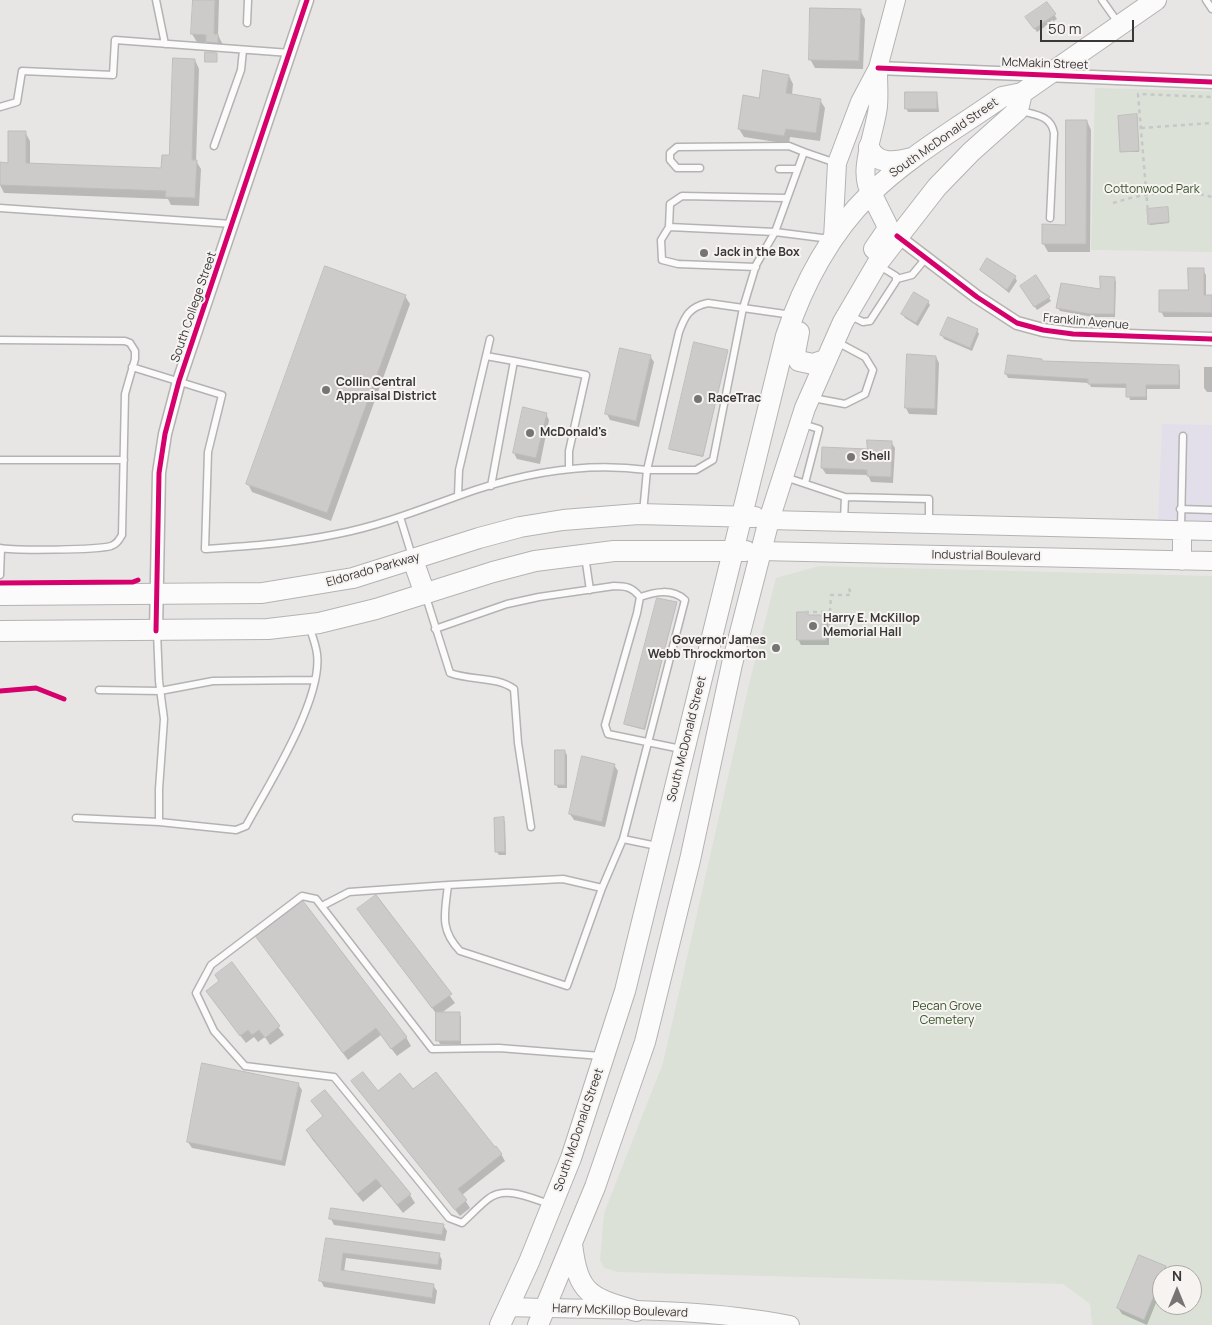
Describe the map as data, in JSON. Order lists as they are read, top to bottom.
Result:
{
  "streets": {
    "main road": [
      "South McDonald Street",
      "Industrial Boulevard",
      "Eldorado Parkway",
      "Harry McKillop Boulevard"
    ],
    "street": ["McMakin Street", "South College Street", "Franklin Avenue"]
  },
  "crossings": [
    ["McMakin Street", "South McDonald Street"],
    ["South McDonald Street", "Franklin Avenue"],
    ["South McDonald Street", "Industrial Boulevard"],
    ["South McDonald Street", "Eldorado Parkway"],
    ["South McDonald Street", "Harry McKillop Boulevard"],
    ["South College Street", "Eldorado Parkway"]
  ],
  "parks": ["Cottonwood Park", "Pecan Grove Cemetery"],
  "places": [
    "Jack in the Box",
    "Collin Central Appraisal District",
    "RaceTrac",
    "McDonald's",
    "Shell",
    "Harry E. McKillop Memorial Hall",
    "Governor James Webb Throckmorton"
  ],
  "scale_bar": "50 m",
  "north": "top"
}
